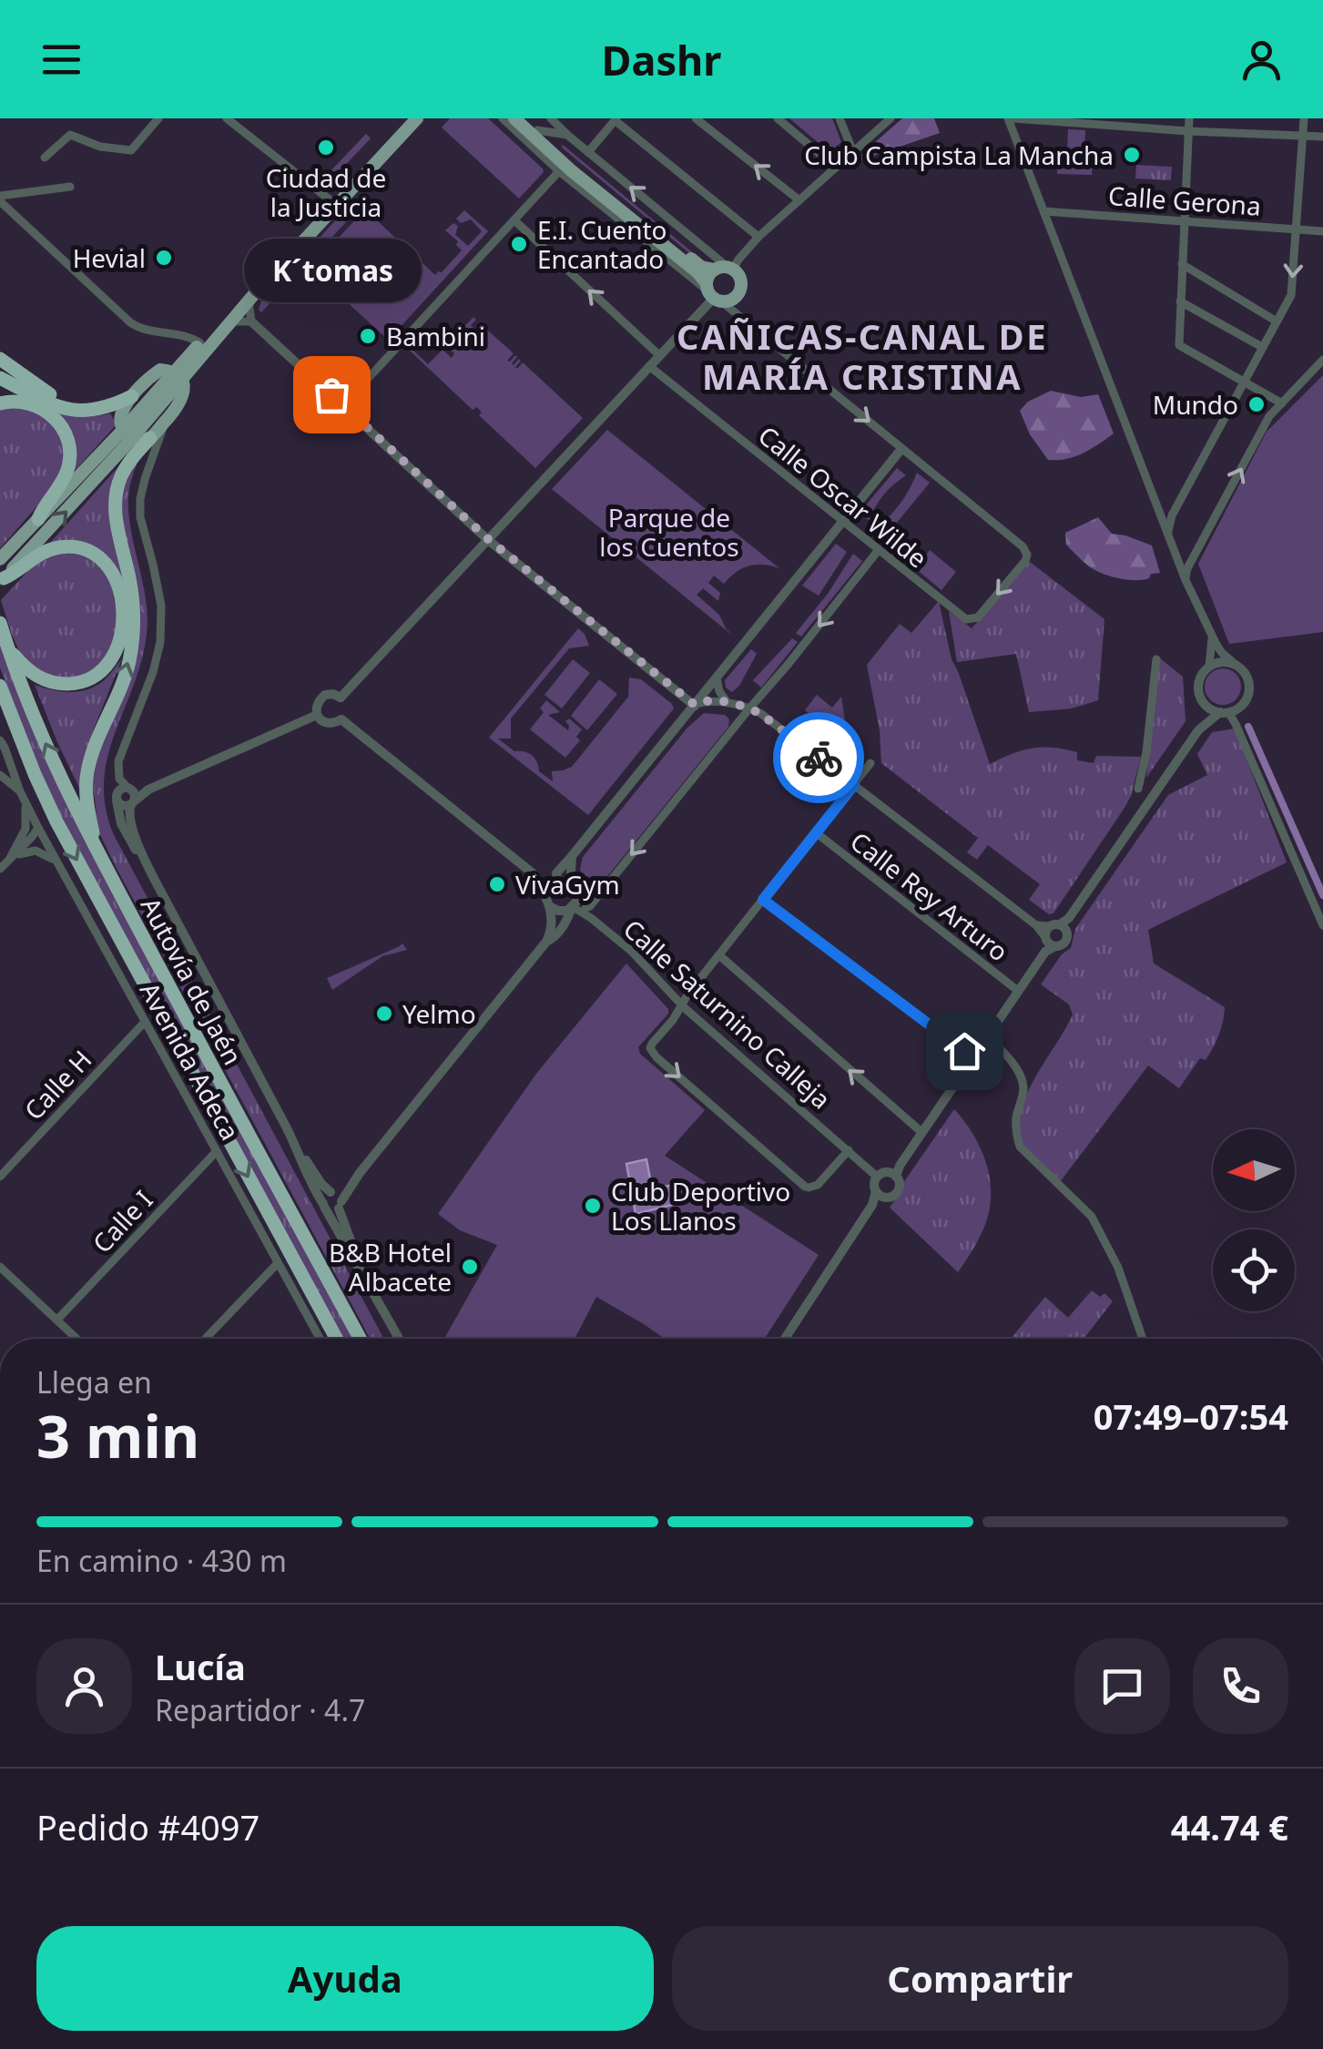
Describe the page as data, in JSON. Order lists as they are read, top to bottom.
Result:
{
  "streets": {
    "highway": ["Autovía de Jaén"],
    "street": [
      "Calle Gerona",
      "Calle Oscar Wilde",
      "Calle Rey Arturo",
      "Calle Saturnino Calleja",
      "Avenida Adeca",
      "Calle H",
      "Calle I"
    ]
  },
  "crossings": [
    ["Avenida Adeca", "Calle H"],
    ["Avenida Adeca", "Calle I"]
  ],
  "districts": ["CAÑICAS-CANAL DE MARÍA CRISTINA"],
  "parks": ["Parque de los Cuentos"],
  "places": [
    "Ciudad de la Justicia",
    "Club Campista La Mancha",
    "E.I. Cuento Encantado",
    "Hevial",
    "Bambini",
    "K´tomas",
    "Mundo",
    "VivaGym",
    "Yelmo",
    "Club Deportivo Los Llanos",
    "B&B Hotel Albacete"
  ],
  "north": "left",
  "page": {
    "header": "Dashr",
    "bubble": "K´tomas",
    "heading": ["3 min", "Llega en", "07:49–07:54"],
    "panel": [
      "Lucía",
      "Repartidor · 4.7",
      "Pedido #4097",
      "44.74 €"
    ],
    "bar": "En camino · 430 m",
    "buttons": ["Ayuda", "Compartir"]
  }
}
